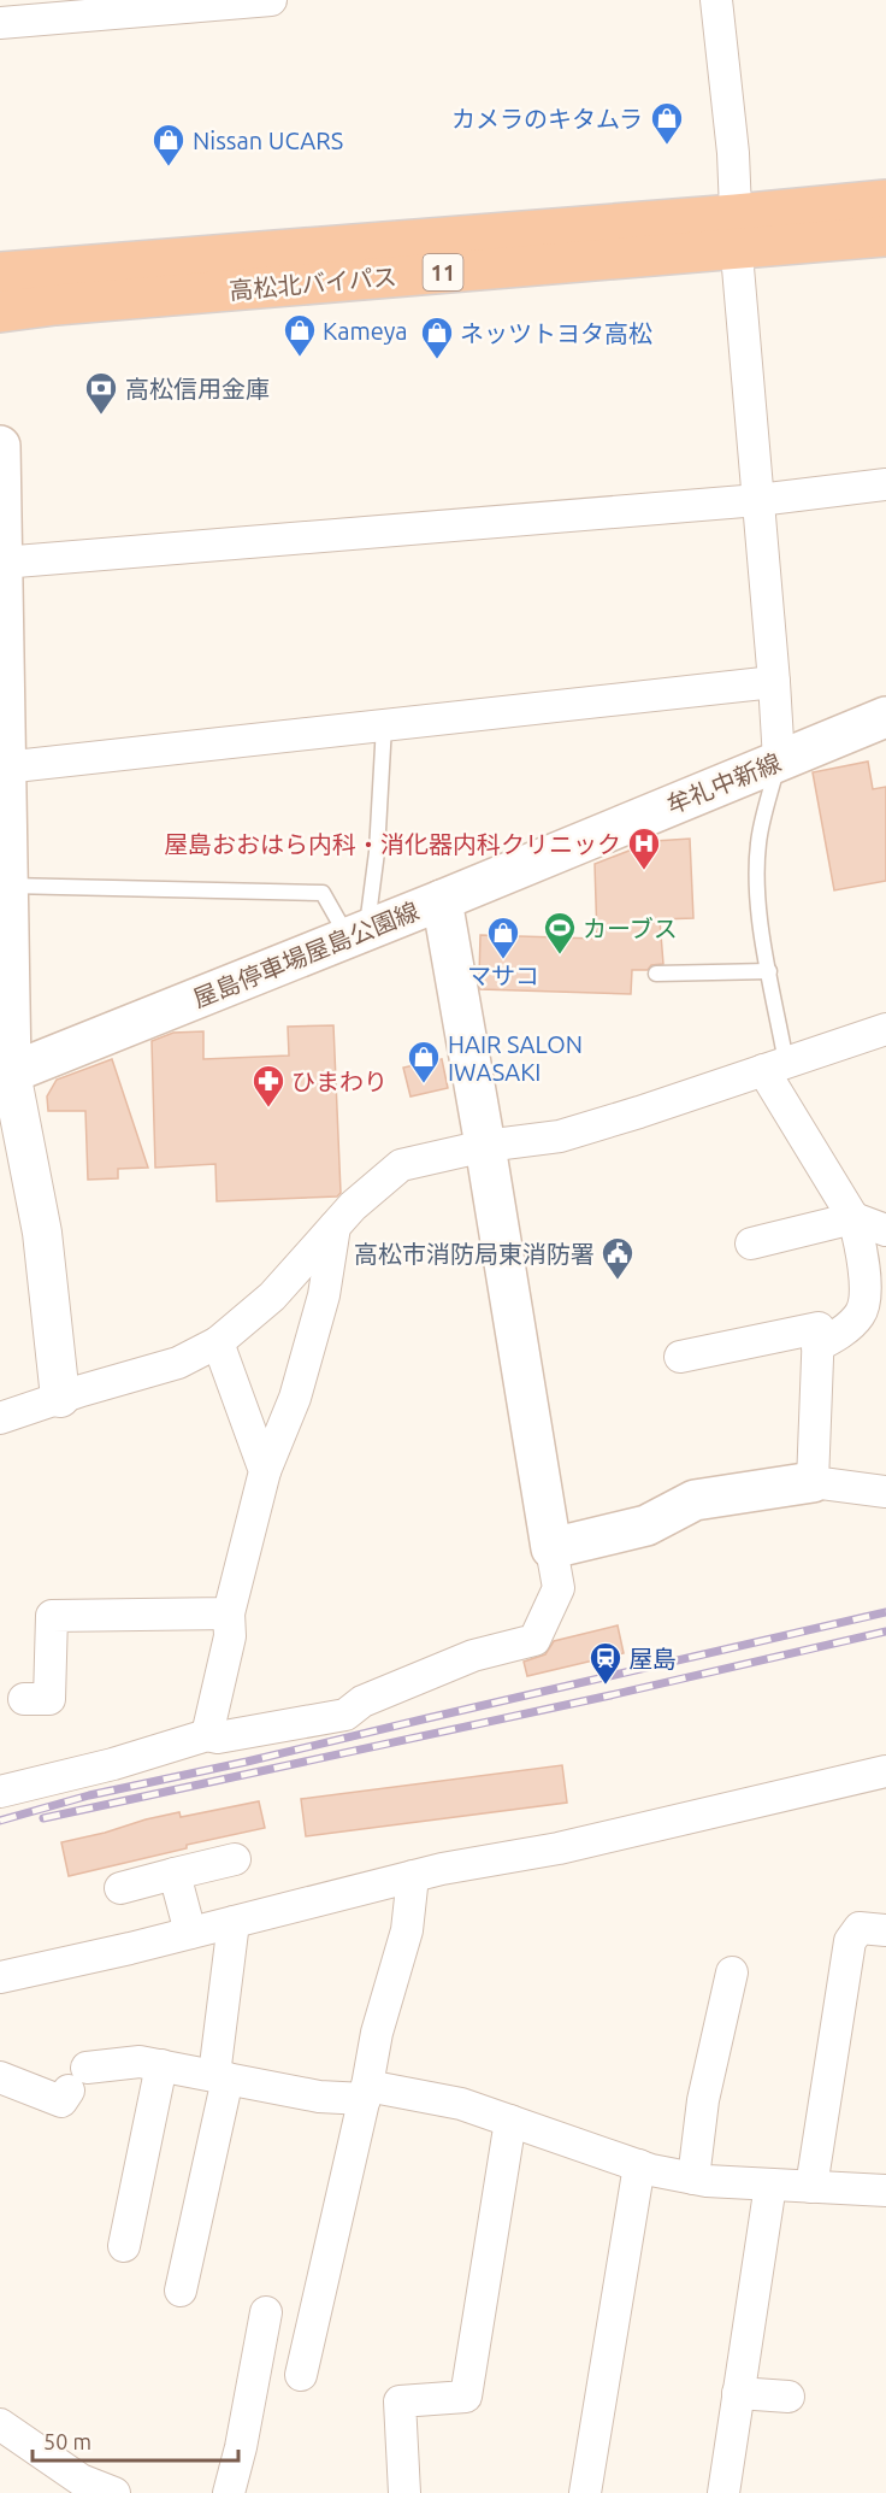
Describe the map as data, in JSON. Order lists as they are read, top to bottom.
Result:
{
  "streets": {
    "highway": ["11", "高松北バイパス"],
    "main road": ["牟礼中新線", "屋島停車場屋島公園線"]
  },
  "crossings": [
    ["牟礼中新線", "屋島停車場屋島公園線"]
  ],
  "places": {
    "shop": [
      "カメラのキタムラ",
      "Nissan UCARS",
      "Kameya",
      "ネッツトヨタ高松",
      "マサコ",
      "HAIR SALON IWASAKI"
    ],
    "bank": ["高松信用金庫"],
    "hospital": ["屋島おおはら内科・消化器内科クリニック"],
    "sports": ["カーブス"],
    "pharmacy": ["ひまわり"],
    "public building": ["高松市消防局東消防署"],
    "station": ["屋島"]
  },
  "scale_bar": "50 m"
}
